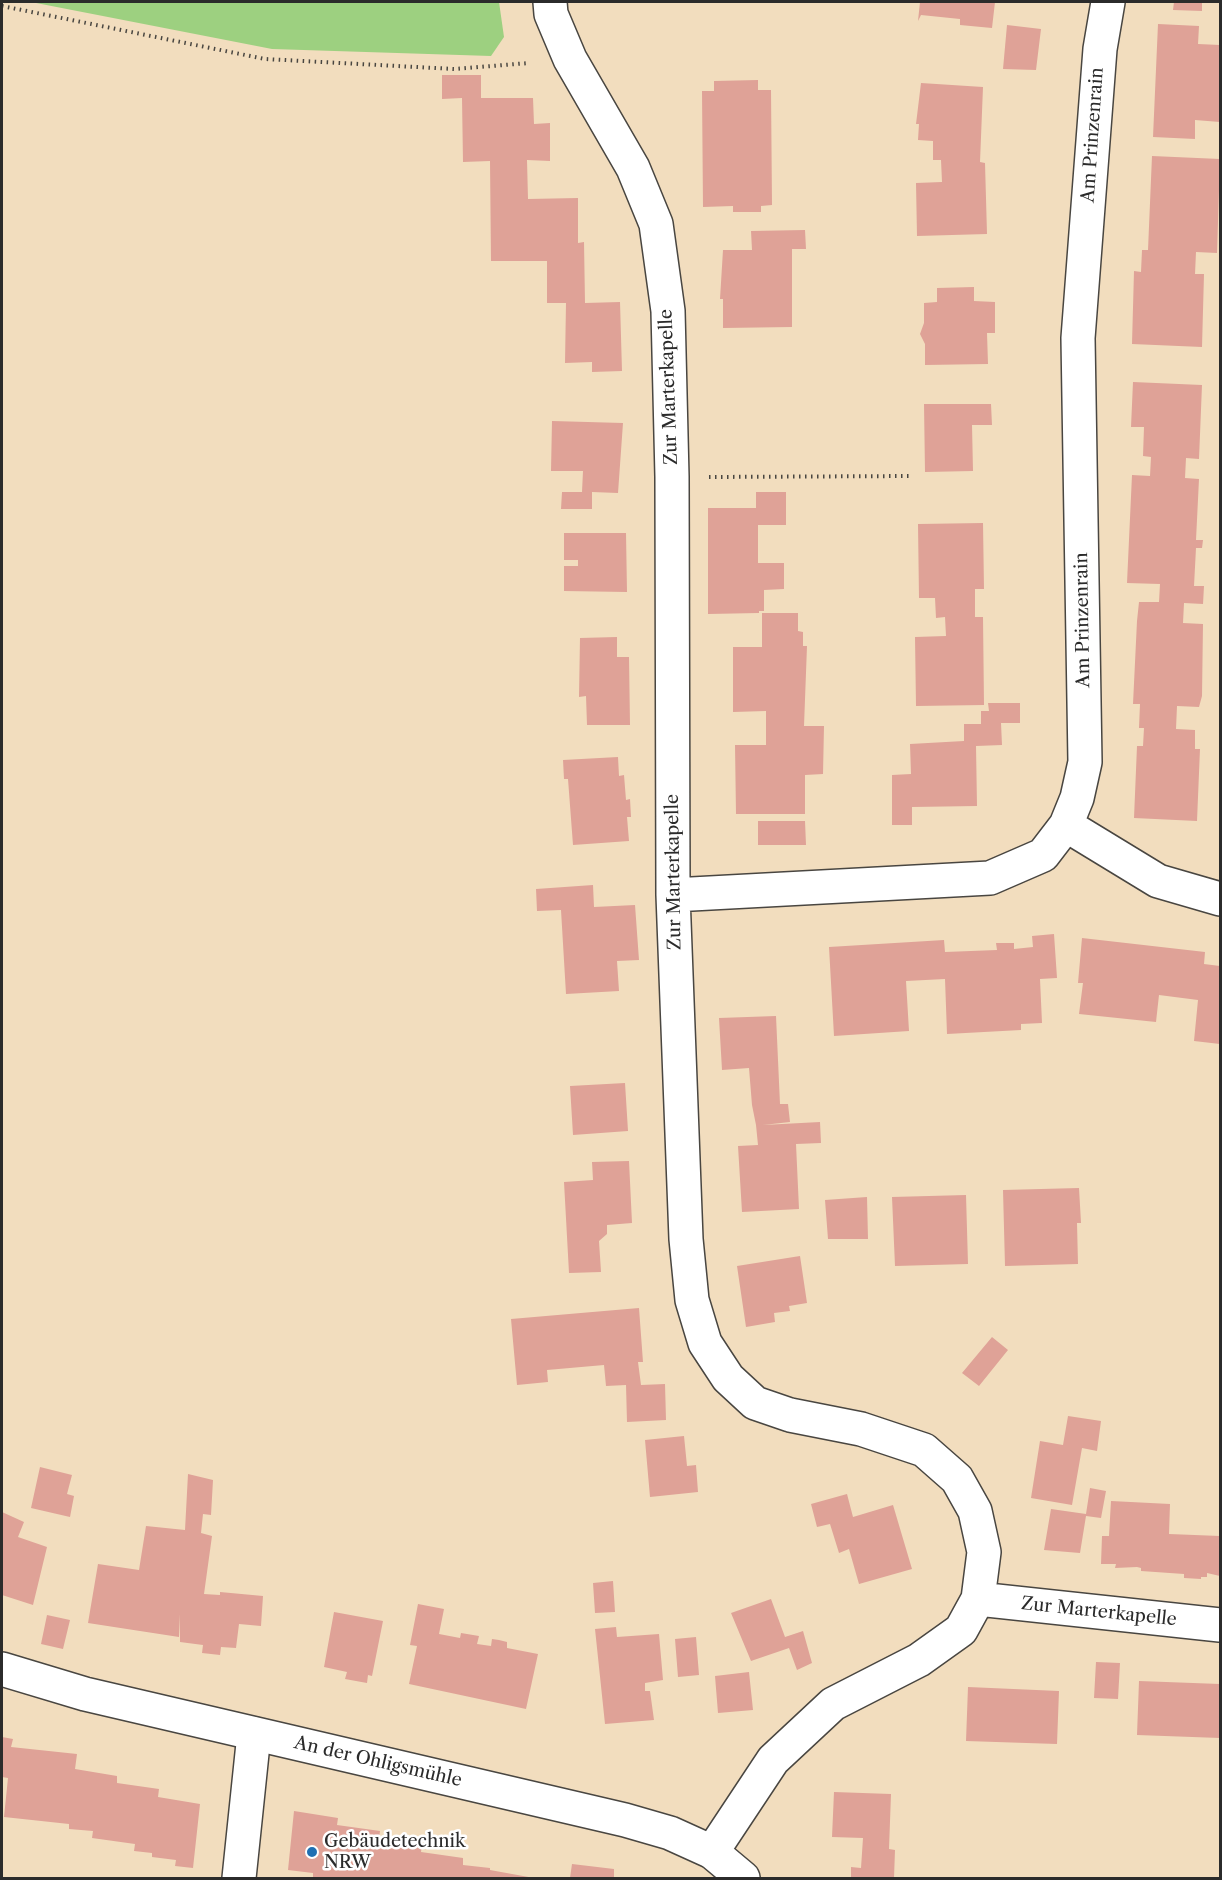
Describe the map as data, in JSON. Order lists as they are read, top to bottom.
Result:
{
  "streets": {
    "street": ["Am Prinzenrain", "Zur Marterkapelle", "An der Ohligsmühle"]
  },
  "crossings": [
    ["Am Prinzenrain", "Zur Marterkapelle"],
    ["Zur Marterkapelle", "An der Ohligsmühle"]
  ],
  "places": ["Gebäudetechnik NRW"]
}
